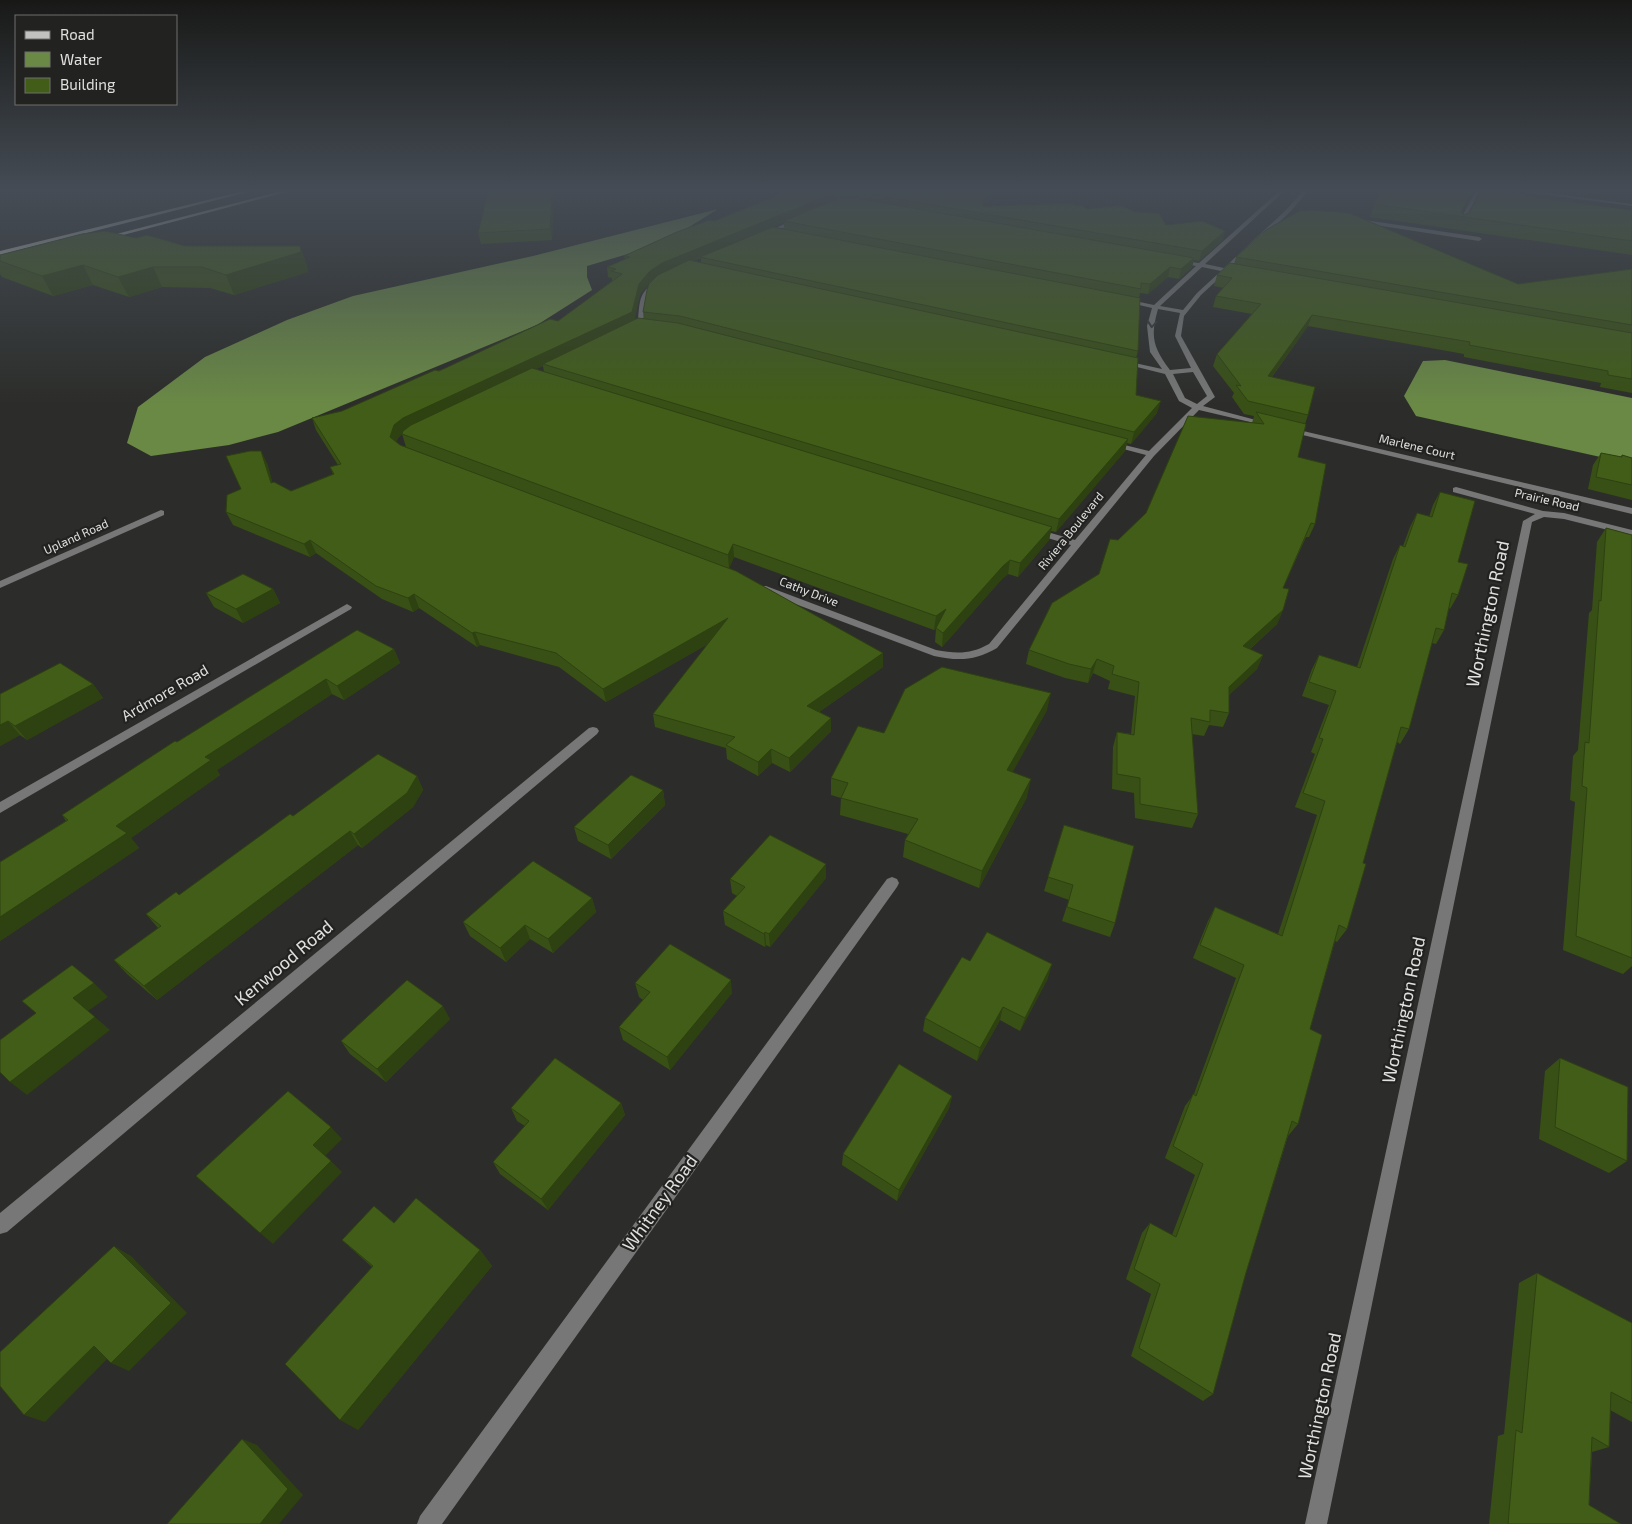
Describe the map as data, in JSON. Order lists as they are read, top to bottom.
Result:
{
  "streets": {
    "street": [
      "Marlene Court",
      "Prairie Road",
      "Riviera Boulevard",
      "Upland Road",
      "Cathy Drive",
      "Worthington Road",
      "Ardmore Road",
      "Kenwood Road",
      "Whitney Road"
    ]
  },
  "crossings": [
    ["Prairie Road", "Worthington Road"],
    ["Riviera Boulevard", "Cathy Drive"]
  ],
  "legend": ["Road", "Water", "Building"]
}
